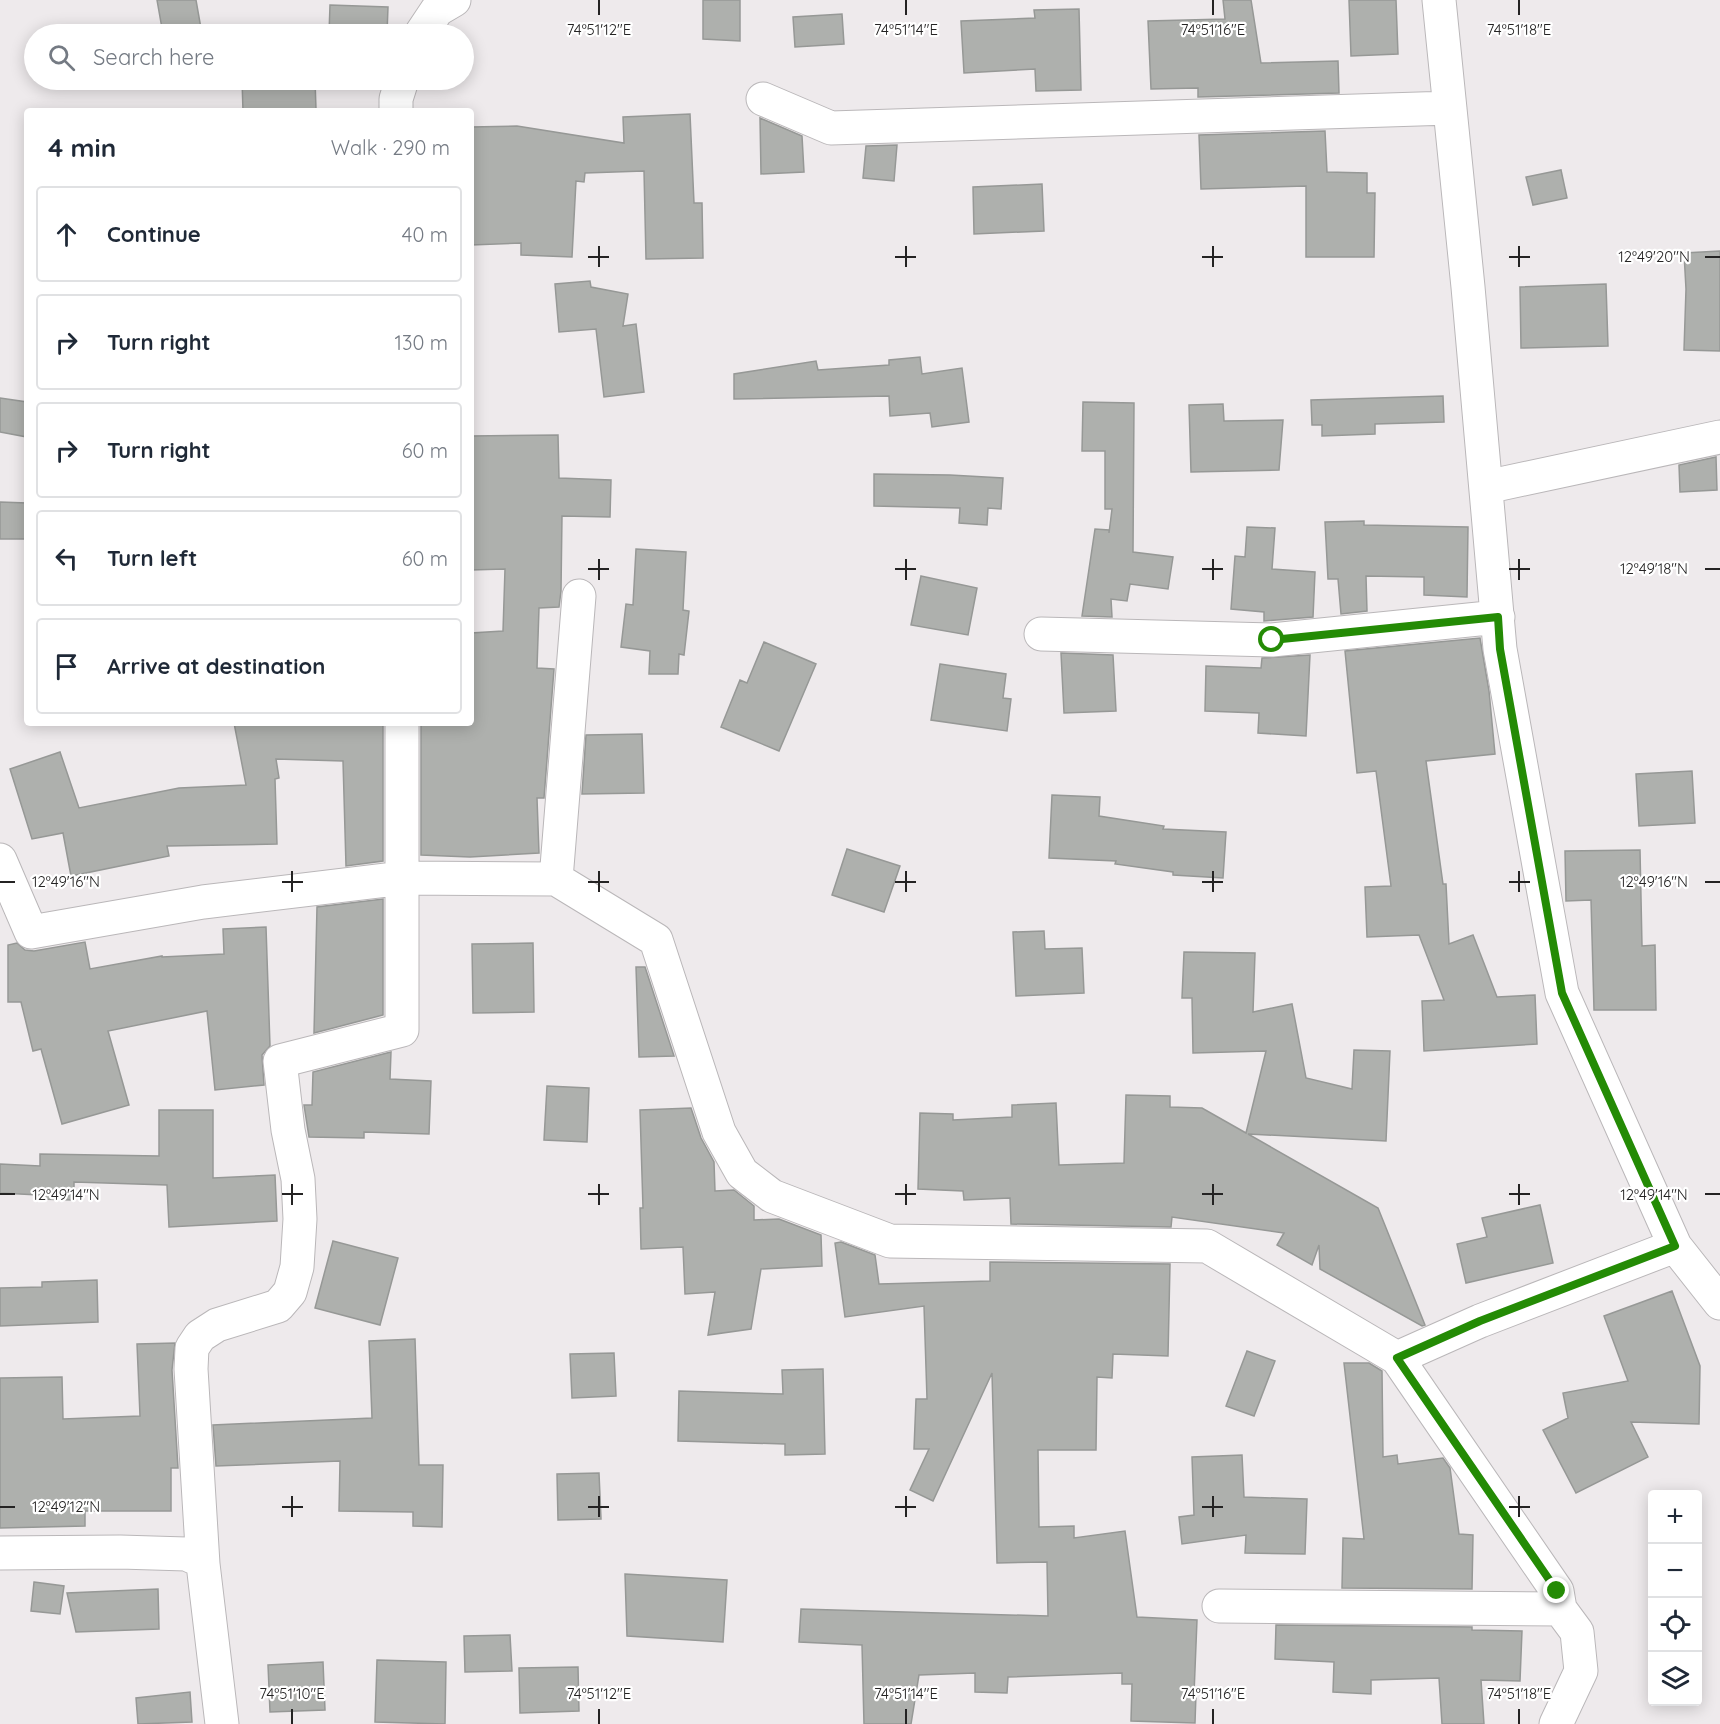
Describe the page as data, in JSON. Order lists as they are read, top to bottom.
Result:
{
  "page": {
    "search": "Search here",
    "heading": ["4 min", "Walk · 290 m"],
    "list": [
      ["Continue", "40 m"],
      ["Turn right", "130 m"],
      ["Turn right", "60 m"],
      ["Turn left", "60 m"],
      "Arrive at destination"
    ],
    "map_buttons": ["+", "−"]
  },
  "coordinates": [
    "74°51'12\"E",
    "74°51'14\"E",
    "74°51'16\"E",
    "74°51'18\"E",
    "12°49'20\"N",
    "12°49'18\"N",
    "12°49'16\"N",
    "12°49'14\"N",
    "12°49'12\"N",
    "74°51'10\"E"
  ]
}
